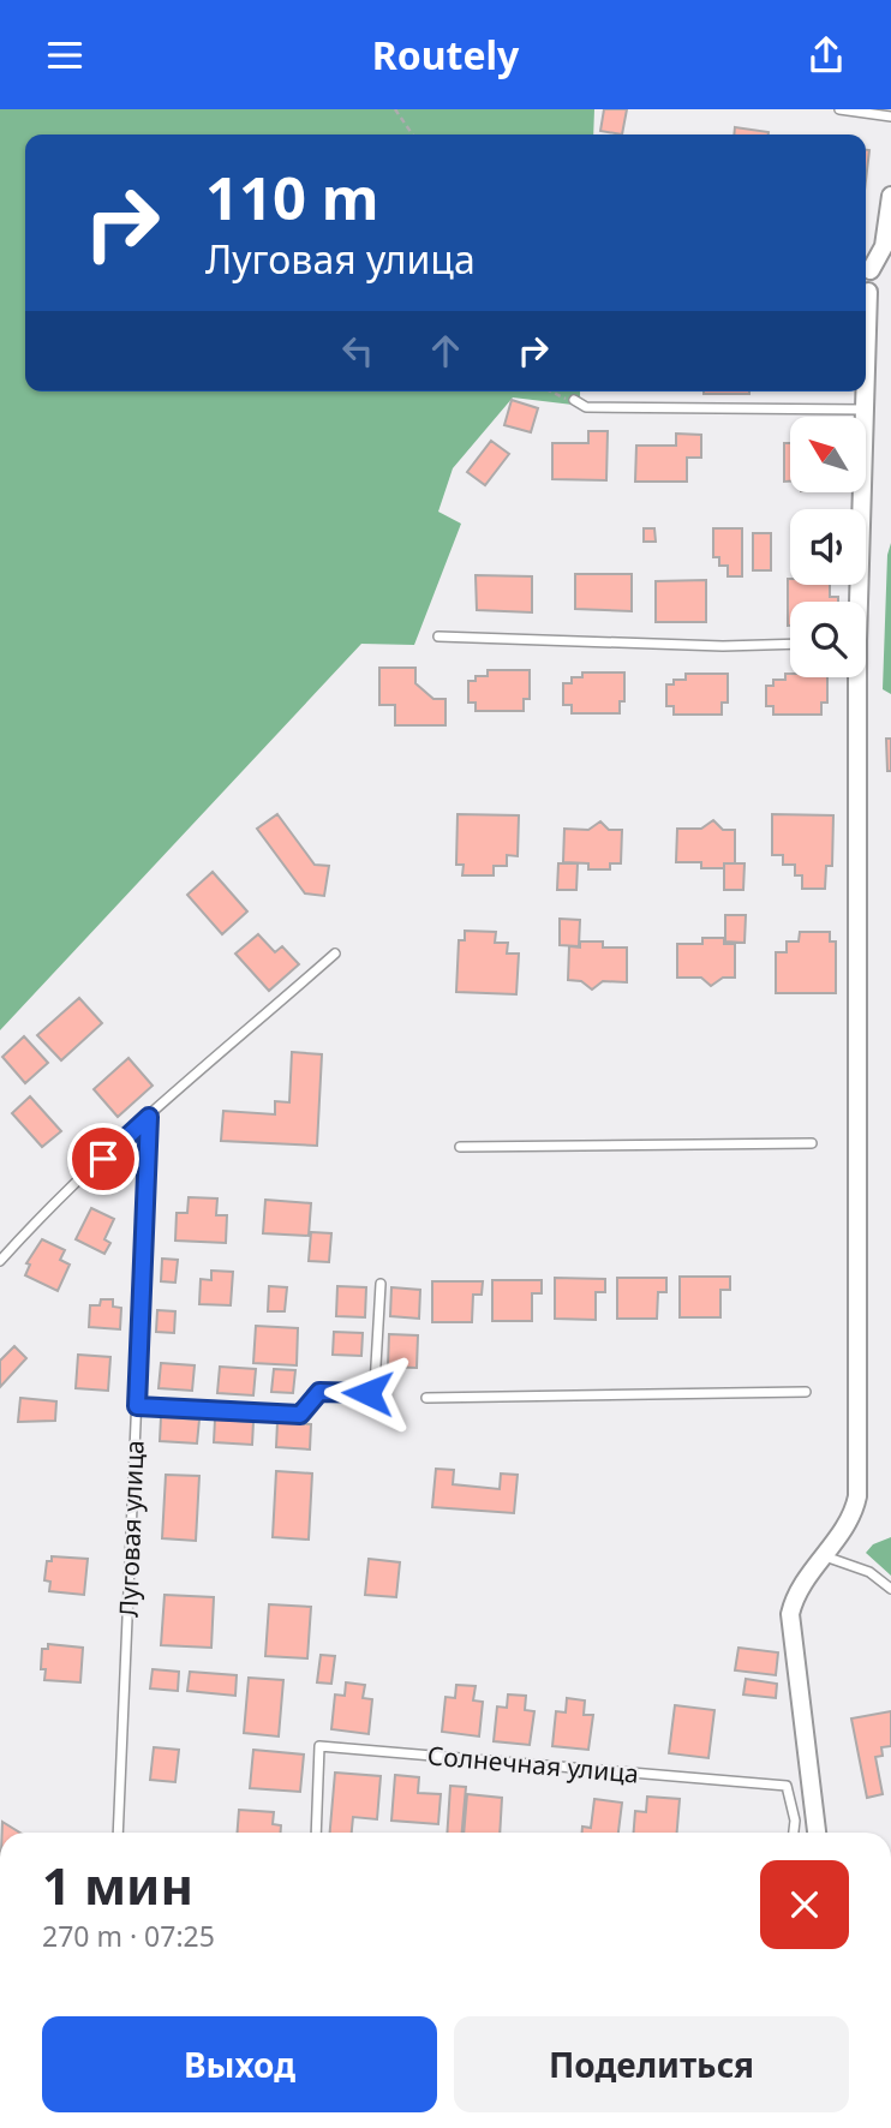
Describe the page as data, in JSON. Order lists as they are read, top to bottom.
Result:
{
  "streets": {
    "lane": ["Луговая улица", "Солнечная улица"]
  },
  "north": "top left",
  "page": {
    "header": "Routely",
    "turn": ["110 m", "Луговая улица"],
    "heading": ["1 мин", "270 m · 07:25"],
    "buttons": ["Выход", "Поделиться"]
  }
}
